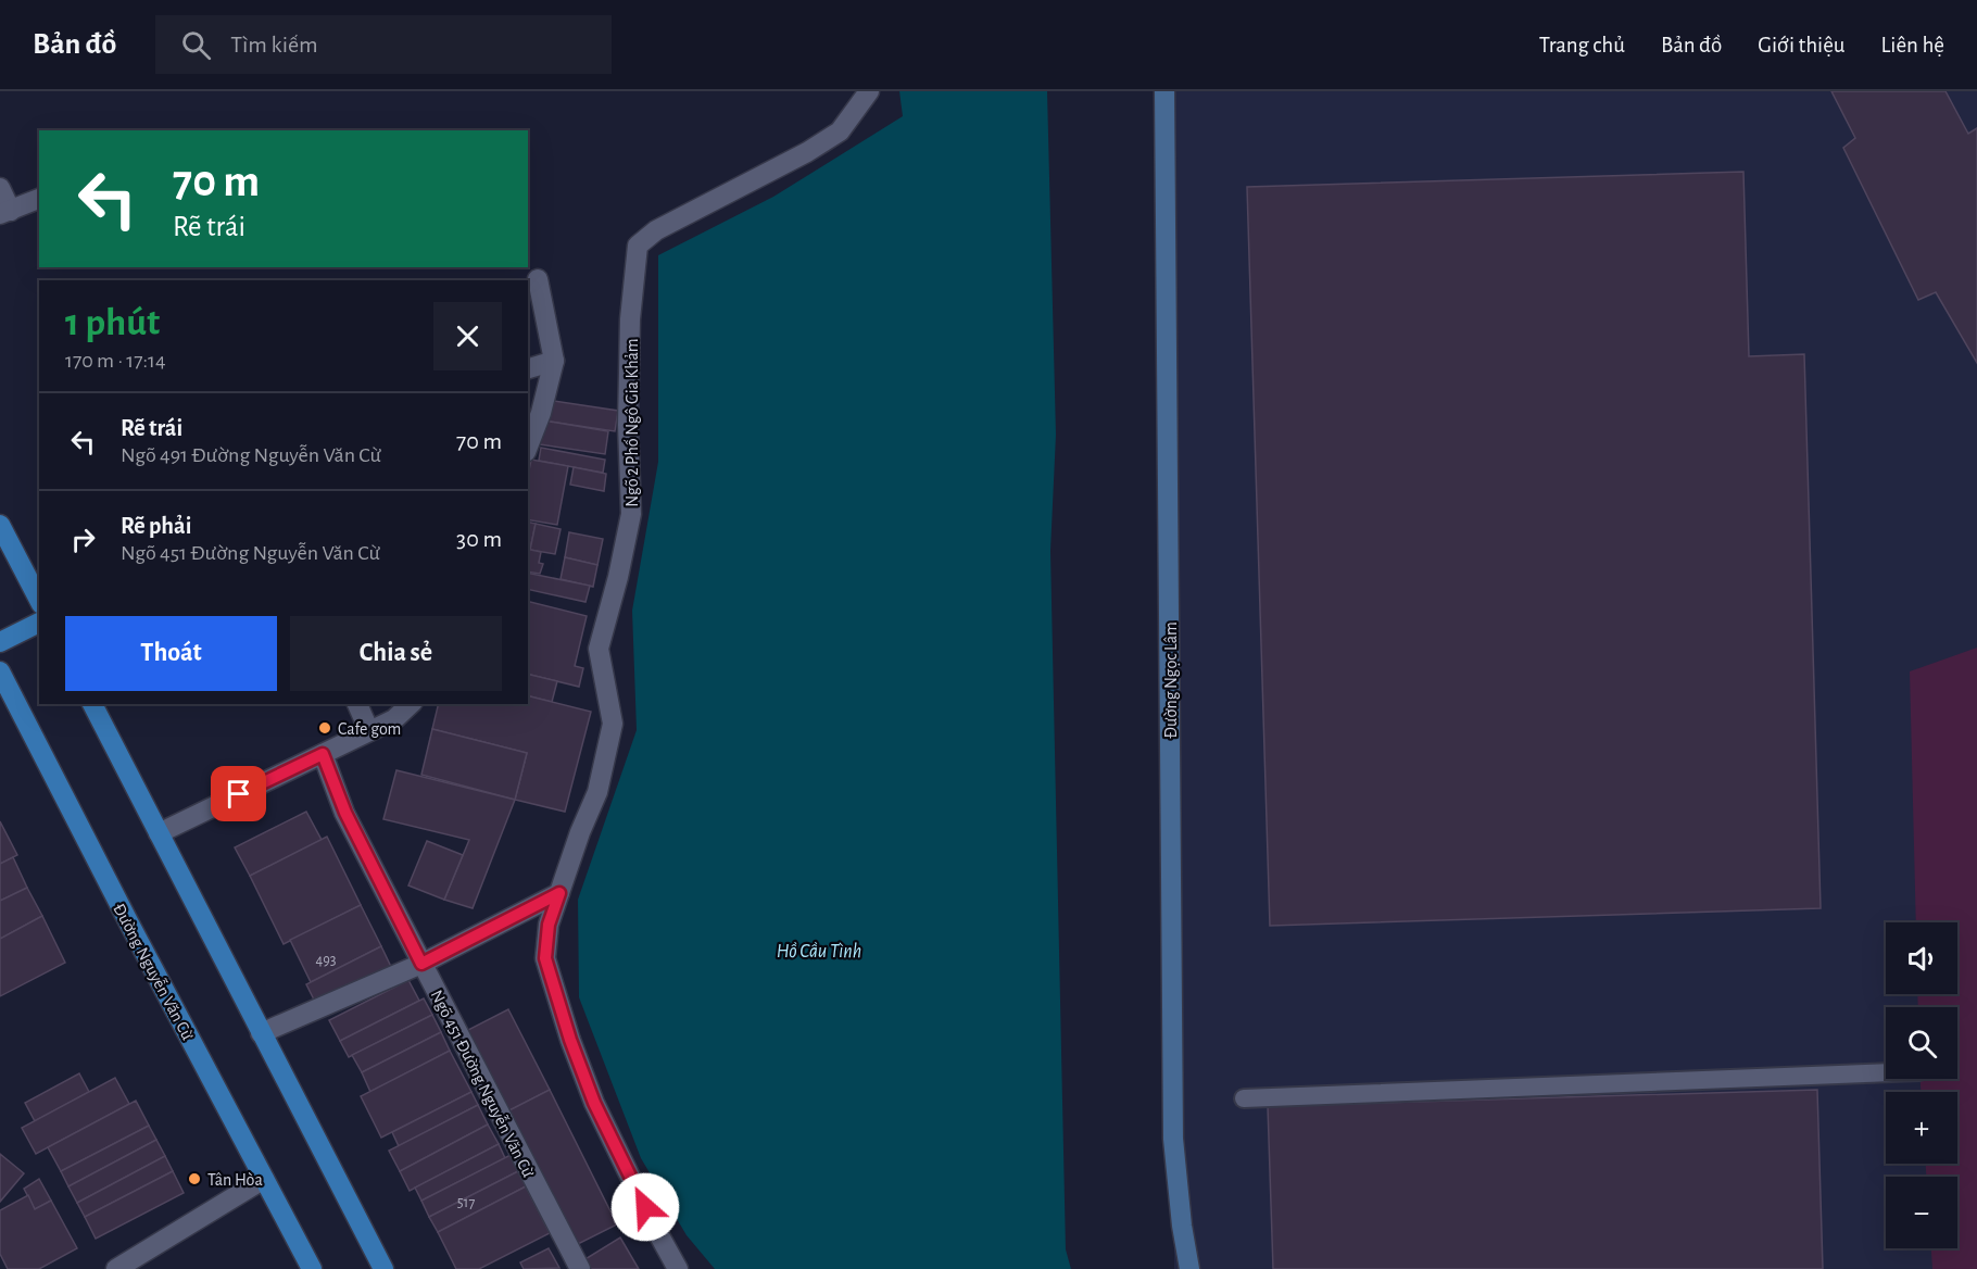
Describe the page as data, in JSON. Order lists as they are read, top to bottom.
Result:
{
  "streets": {
    "main road": ["Đường Ngọc Lâm", "Đường Nguyễn Văn Cừ"],
    "street": ["Ngõ 2 Phố Ngô Gia Khảm", "Ngõ 451 Đường Nguyễn Văn Cừ"]
  },
  "water": ["Hồ Cầu Tình"],
  "places": ["Cafe gom", "Tân Hòa"],
  "house_numbers": ["493", "517"],
  "page": {
    "header": "Bản đồ",
    "search": "Tìm kiếm",
    "nav": [
      "Trang chủ",
      "Bản đồ",
      "Giới thiệu",
      "Liên hệ"
    ],
    "turn": ["70 m", "Rẽ trái"],
    "heading": ["1 phút", "170 m · 17:14"],
    "list": [
      {
        "name": "Rẽ trái",
        "note": "Ngõ 491 Đường Nguyễn Văn Cừ",
        "value": "70 m"
      },
      {
        "name": "Rẽ phải",
        "note": "Ngõ 451 Đường Nguyễn Văn Cừ",
        "value": "30 m"
      }
    ],
    "buttons": ["Thoát", "Chia sẻ"],
    "map_buttons": ["+", "−"]
  }
}
